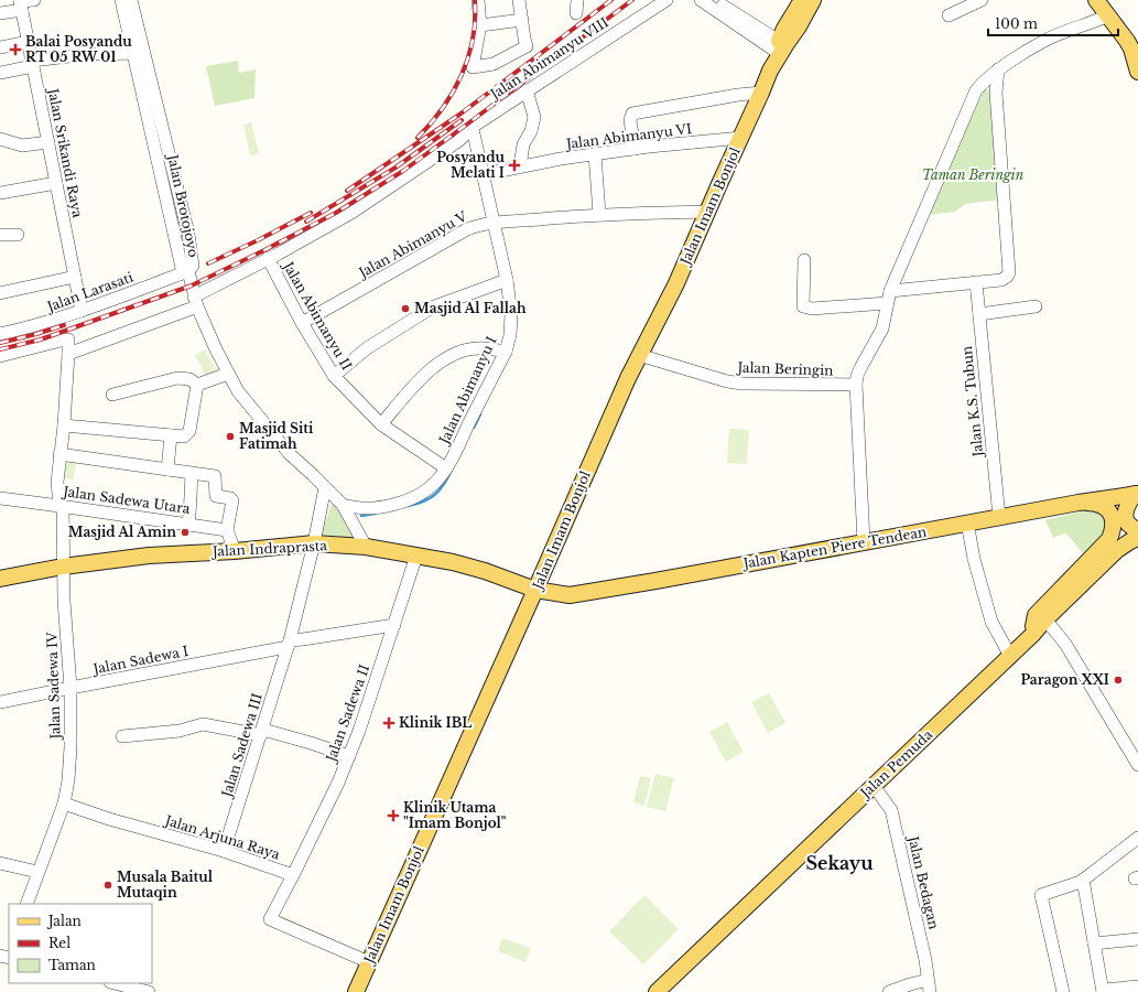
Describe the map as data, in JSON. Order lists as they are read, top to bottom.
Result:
{
  "streets": {
    "main road": [
      "Jalan Imam Bonjol",
      "Jalan Kapten Piere Tendean",
      "Jalan Indraprasta",
      "Jalan Pemuda"
    ],
    "street": [
      "Jalan Abimanyu VIII",
      "Jalan Abimanyu VI",
      "Jalan Srikandi Raya",
      "Jalan Brotojoyo",
      "Jalan Abimanyu V",
      "Jalan Larasati",
      "Jalan Abimanyu II",
      "Jalan Beringin",
      "Jalan Abimanyu I",
      "Jalan K.S. Tubun",
      "Jalan Sadewa Utara",
      "Jalan Sadewa I",
      "Jalan Sadewa IV",
      "Jalan Sadewa II",
      "Jalan Sadewa III",
      "Jalan Arjuna Raya",
      "Jalan Bedagan"
    ]
  },
  "crossings": [
    ["Jalan Abimanyu VIII", "Jalan Abimanyu II"],
    ["Jalan Abimanyu VIII", "Jalan Abimanyu I"],
    ["Jalan Abimanyu VIII", "Jalan Sadewa IV"],
    ["Jalan Abimanyu VI", "Jalan Imam Bonjol"],
    ["Jalan Abimanyu VI", "Jalan Abimanyu I"],
    ["Jalan Srikandi Raya", "Jalan Larasati"],
    ["Jalan Brotojoyo", "Jalan Larasati"],
    ["Jalan Imam Bonjol", "Jalan Abimanyu V"],
    ["Jalan Imam Bonjol", "Jalan Beringin"],
    ["Jalan Imam Bonjol", "Jalan Kapten Piere Tendean"],
    ["Jalan Imam Bonjol", "Jalan Indraprasta"],
    ["Jalan Abimanyu V", "Jalan Abimanyu II"],
    ["Jalan Abimanyu V", "Jalan Abimanyu I"],
    ["Jalan Abimanyu II", "Jalan Abimanyu I"],
    ["Jalan K.S. Tubun", "Jalan Kapten Piere Tendean"],
    ["Jalan Sadewa Utara", "Jalan Sadewa IV"],
    ["Jalan Kapten Piere Tendean", "Jalan Indraprasta"],
    ["Jalan Indraprasta", "Jalan Sadewa IV"],
    ["Jalan Indraprasta", "Jalan Sadewa II"],
    ["Jalan Indraprasta", "Jalan Sadewa III"],
    ["Jalan Sadewa I", "Jalan Sadewa IV"],
    ["Jalan Sadewa I", "Jalan Sadewa II"],
    ["Jalan Sadewa I", "Jalan Sadewa III"],
    ["Jalan Sadewa IV", "Jalan Arjuna Raya"],
    ["Jalan Sadewa II", "Jalan Arjuna Raya"],
    ["Jalan Sadewa III", "Jalan Arjuna Raya"],
    ["Jalan Pemuda", "Jalan Bedagan"]
  ],
  "districts": ["Sekayu"],
  "parks": ["Taman Beringin"],
  "places": {
    "health": [
      "Balai Posyandu RT 05 RW 01",
      "Posyandu Melati I",
      "Klinik IBL",
      "Klinik Utama \"Imam Bonjol\""
    ],
    "other": [
      "Masjid Al Fallah",
      "Masjid Siti Fatimah",
      "Masjid Al Amin",
      "Paragon XXI",
      "Musala Baitul Mutaqin"
    ]
  },
  "legend": ["Jalan", "Rel", "Taman"],
  "scale_bar": "100 m"
}
